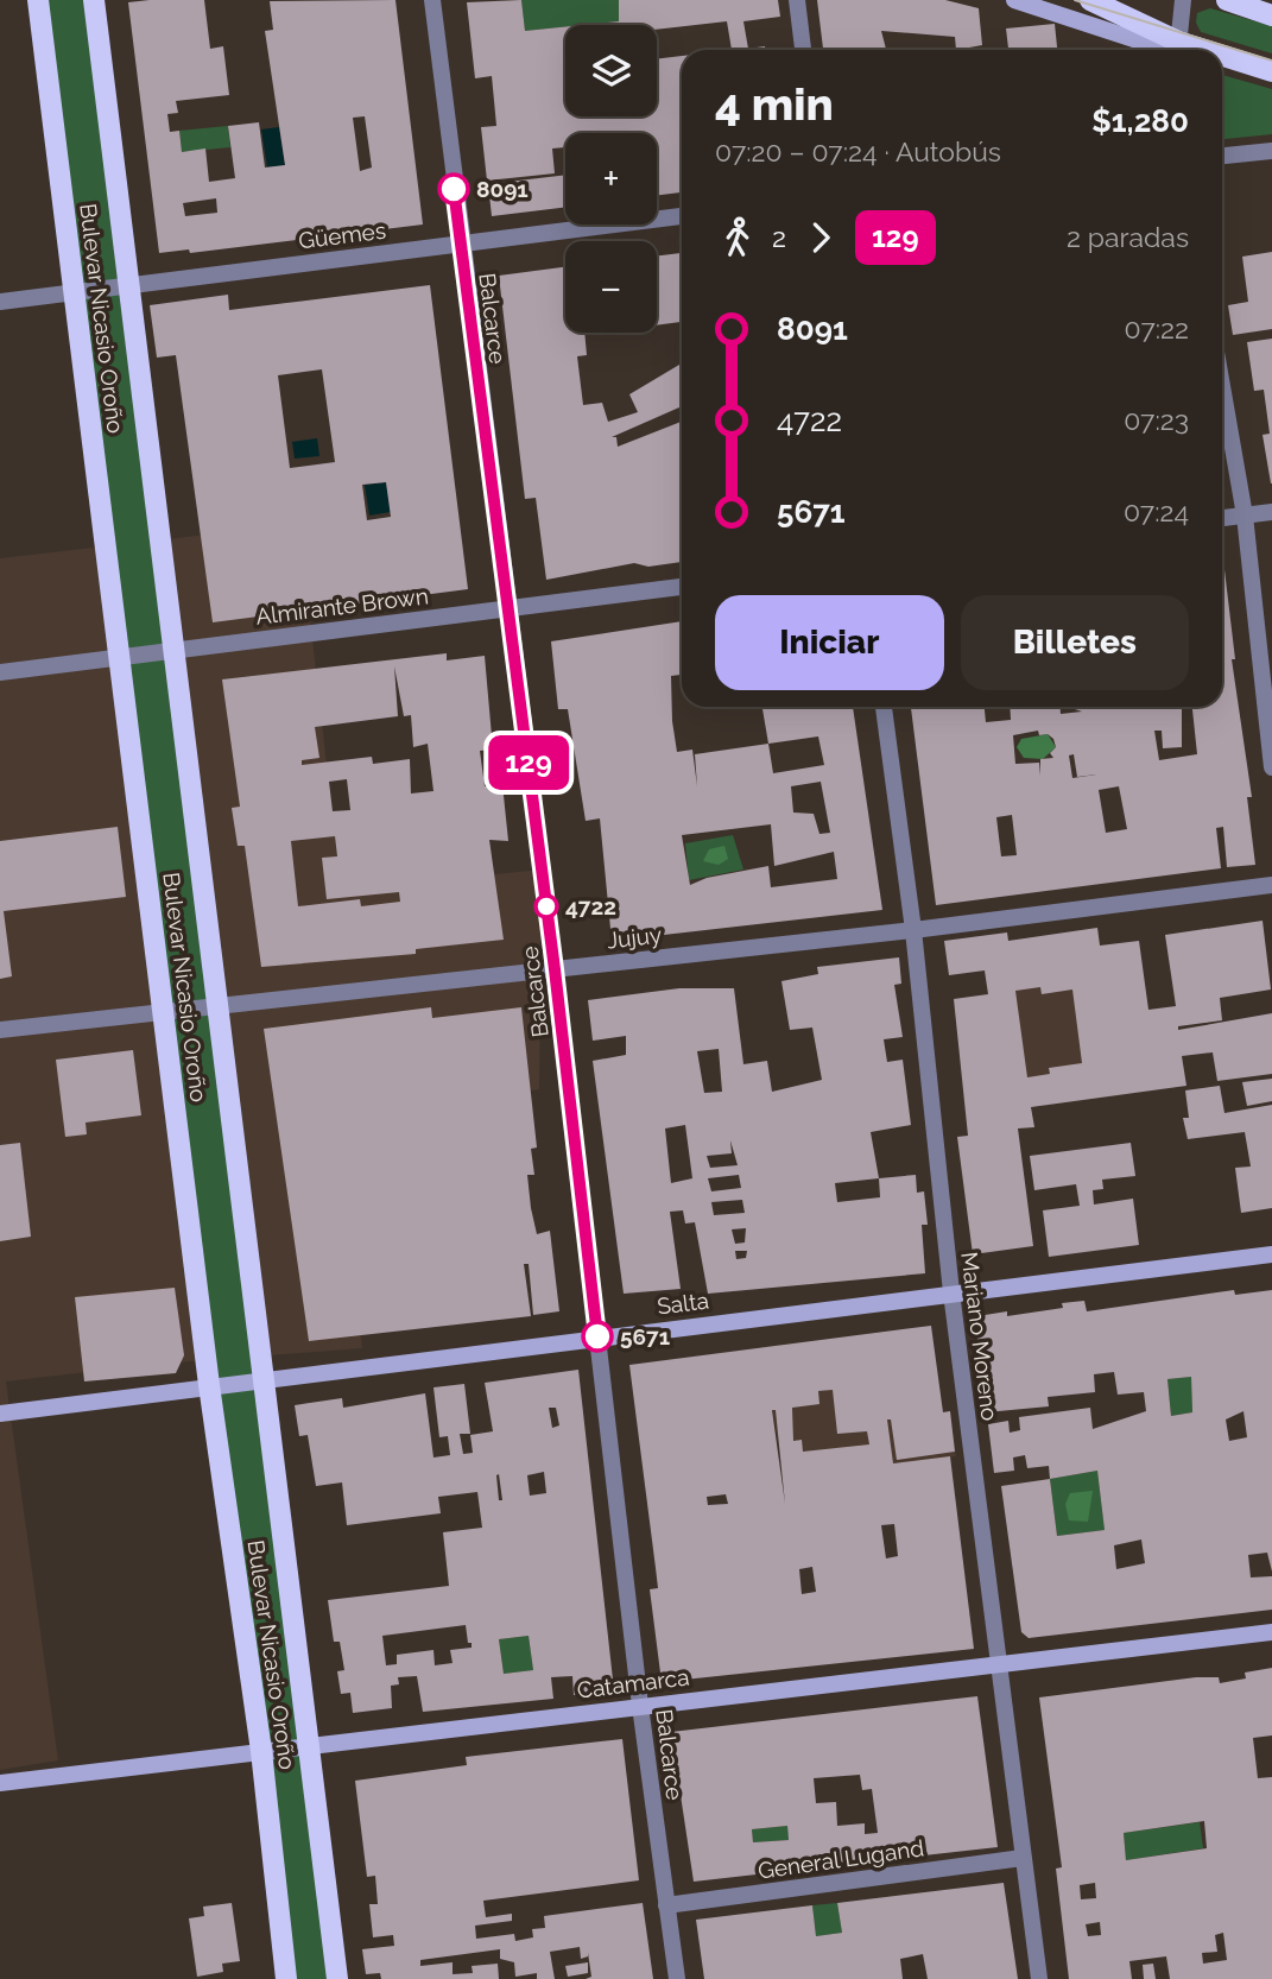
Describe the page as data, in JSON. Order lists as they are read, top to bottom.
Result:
{
  "streets": {
    "main road": ["Bulevar Nicasio Oroño", "Salta", "Catamarca"],
    "street": [
      "Güemes",
      "Balcarce",
      "Almirante Brown",
      "Jujuy",
      "Mariano Moreno",
      "General Lugand"
    ]
  },
  "crossings": [
    ["Güemes", "Bulevar Nicasio Oroño"],
    ["Güemes", "Balcarce"],
    ["Bulevar Nicasio Oroño", "Almirante Brown"],
    ["Bulevar Nicasio Oroño", "Jujuy"],
    ["Bulevar Nicasio Oroño", "Salta"],
    ["Bulevar Nicasio Oroño", "Catamarca"],
    ["Balcarce", "Almirante Brown"],
    ["Balcarce", "Jujuy"],
    ["Balcarce", "Salta"],
    ["Balcarce", "Catamarca"],
    ["Balcarce", "General Lugand"],
    ["Jujuy", "Mariano Moreno"],
    ["Salta", "Mariano Moreno"],
    ["Mariano Moreno", "Catamarca"],
    ["Mariano Moreno", "General Lugand"]
  ],
  "places": ["8091", "4722", "5671"],
  "lines": ["bus line 129"],
  "page": {
    "on_map": "129",
    "map_buttons": ["+", "−"],
    "heading": ["4 min", "07:20 – 07:24 · Autobús", "$1,280"],
    "legs": ["2", "129", "2 paradas"],
    "list": [
      {
        "name": "8091",
        "value": "07:22"
      },
      {
        "name": "4722",
        "value": "07:23"
      },
      {
        "name": "5671",
        "value": "07:24"
      }
    ],
    "buttons": ["Iniciar", "Billetes"]
  }
}
